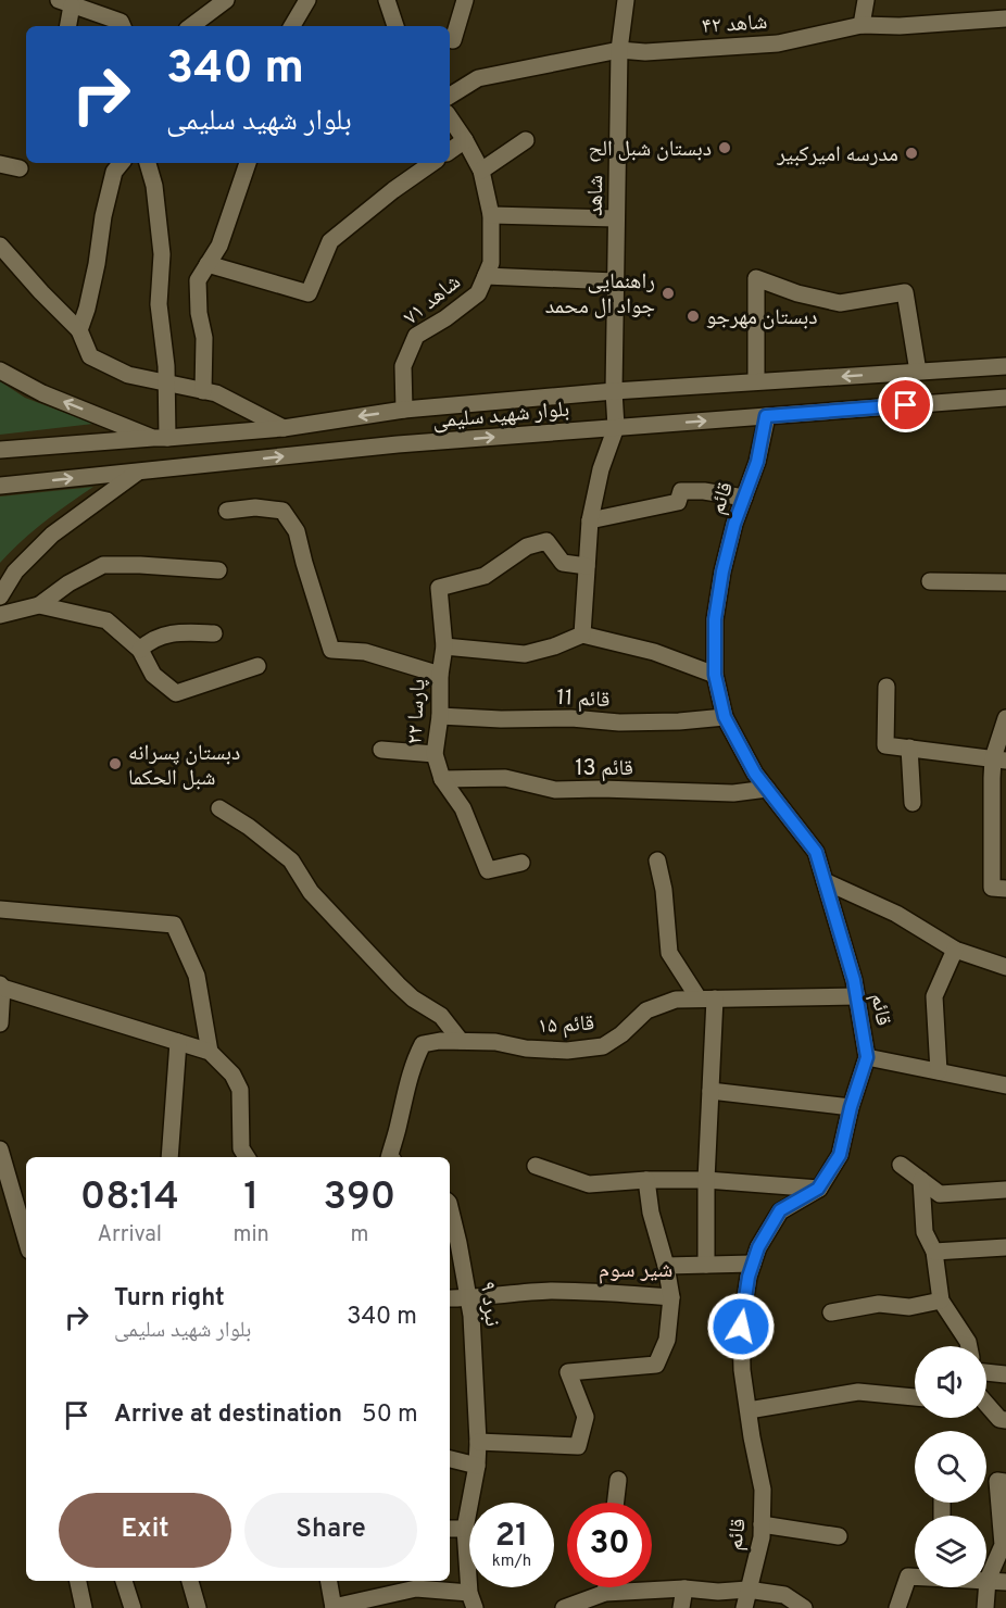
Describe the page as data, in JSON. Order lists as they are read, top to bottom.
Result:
{
  "streets": {
    "street": [
      "شاهد ۴۲",
      "شاهد",
      "شاهد ۷۱",
      "بلوار شهید سلیمی",
      "قائم",
      "قائم 11",
      "پارسا ۲۲",
      "قائم 13",
      "قائم ۱۵",
      "نبرد ۹"
    ]
  },
  "crossings": [
    ["شاهد ۴۲", "شاهد"],
    ["شاهد", "شاهد ۷۱"],
    ["شاهد", "بلوار شهید سلیمی"],
    ["شاهد ۷۱", "بلوار شهید سلیمی"],
    ["بلوار شهید سلیمی", "قائم"],
    ["قائم", "قائم 11"],
    ["قائم", "قائم 13"],
    ["قائم", "قائم ۱۵"],
    ["قائم 11", "پارسا ۲۲"],
    ["پارسا ۲۲", "قائم 13"]
  ],
  "districts": ["شیر سوم"],
  "places": [
    "دبستان شبل الح",
    "مدرسه امیرکبیر",
    "راهنمایی جواد ال محمد",
    "دبستان مهرجو",
    "دبستان پسرانه شبل الحکما"
  ],
  "page": {
    "turn": ["340 m", "بلوار شهید سلیمی"],
    "eta": [
      "08:14",
      "Arrival",
      "1",
      "min",
      "390",
      "m"
    ],
    "list": [
      {
        "name": "Turn right",
        "note": "بلوار شهید سلیمی",
        "value": "340 m"
      },
      {
        "name": "Arrive at destination",
        "value": "50 m"
      }
    ],
    "buttons": ["Exit", "Share"],
    "speed": "21 km/h",
    "limit": "30"
  }
}
